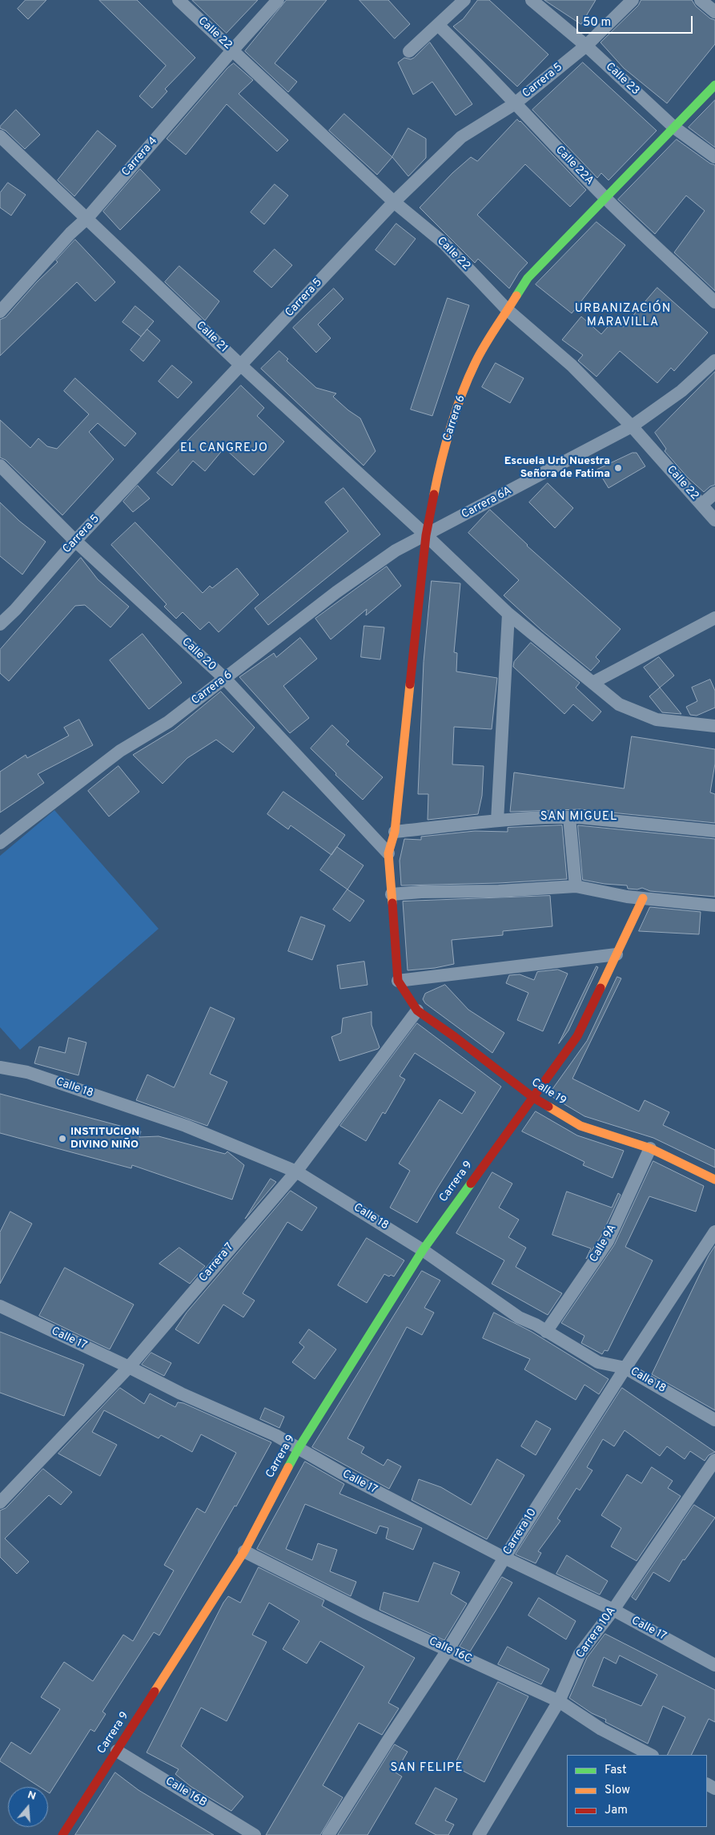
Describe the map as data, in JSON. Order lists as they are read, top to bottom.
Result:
{
  "streets": {
    "street": [
      "Calle 22",
      "Calle 23",
      "Carrera 5",
      "Carrera 4",
      "Calle 22A",
      "Calle 21",
      "Carrera 6",
      "Carrera 6A",
      "Calle 20",
      "Calle 18",
      "Calle 19",
      "Carrera 9",
      "Calle 9A",
      "Carrera 7",
      "Calle 17",
      "Carrera 10",
      "Carrera 10A",
      "Calle 16C",
      "Calle 16B"
    ]
  },
  "crossings": [
    ["Calle 22", "Carrera 5"],
    ["Calle 22", "Carrera 4"],
    ["Calle 22", "Carrera 6"],
    ["Calle 22", "Carrera 6A"],
    ["Calle 23", "Carrera 5"],
    ["Calle 23", "Carrera 6"],
    ["Carrera 5", "Calle 22A"],
    ["Carrera 5", "Calle 21"],
    ["Carrera 5", "Calle 20"],
    ["Carrera 4", "Calle 21"],
    ["Calle 22A", "Carrera 6"],
    ["Calle 21", "Carrera 6"],
    ["Calle 21", "Carrera 6A"],
    ["Carrera 6", "Carrera 6A"],
    ["Carrera 6", "Calle 20"],
    ["Carrera 6", "Calle 19"],
    ["Calle 18", "Carrera 9"],
    ["Calle 18", "Calle 9A"],
    ["Calle 18", "Carrera 7"],
    ["Calle 18", "Carrera 10"],
    ["Calle 19", "Carrera 9"],
    ["Calle 19", "Calle 9A"],
    ["Calle 19", "Carrera 7"],
    ["Carrera 9", "Calle 17"],
    ["Carrera 9", "Calle 16C"],
    ["Carrera 9", "Calle 16B"],
    ["Carrera 7", "Calle 17"],
    ["Calle 17", "Carrera 10"],
    ["Calle 17", "Carrera 10A"],
    ["Carrera 10", "Calle 16C"],
    ["Carrera 10A", "Calle 16C"]
  ],
  "districts": [
    "URBANIZACIÓN MARAVILLA",
    "EL CANGREJO",
    "SAN MIGUEL",
    "SAN FELIPE"
  ],
  "places": ["Escuela Urb Nuestra Señora de Fatima", "INSTITUCION DIVINO NIÑO"],
  "legend": ["Fast", "Slow", "Jam"],
  "scale_bar": "50 m",
  "north": "top"
}
